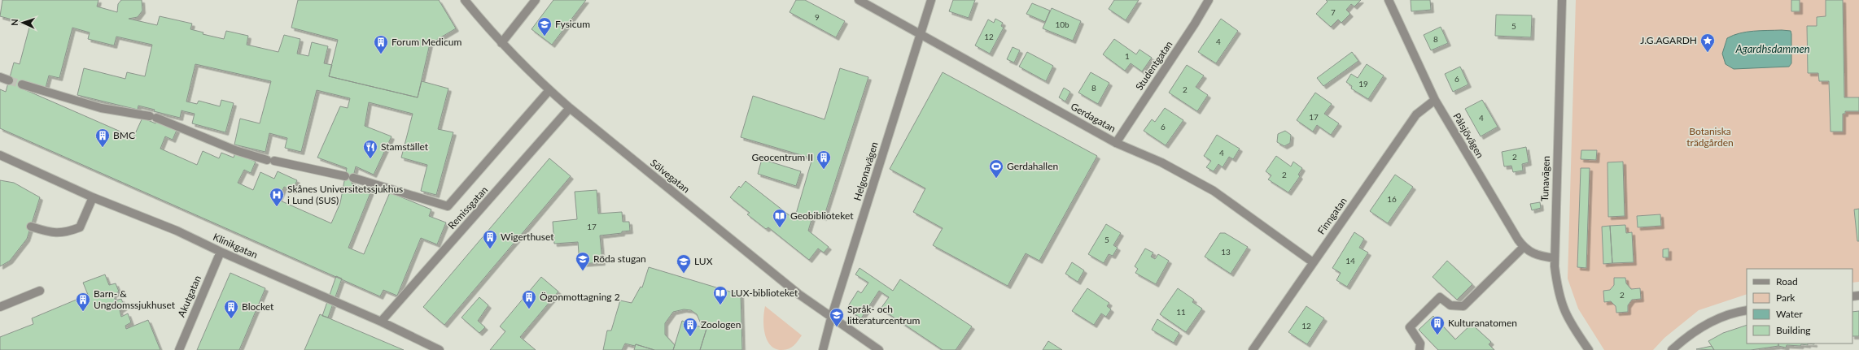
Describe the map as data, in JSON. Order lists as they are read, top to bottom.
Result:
{
  "streets": {
    "street": [
      "Studentgatan",
      "Gerdagatan",
      "Pålsjövägen",
      "Helgonavägen",
      "Sölvegatan",
      "Tunavägen",
      "Remissgatan",
      "Finngatan",
      "Klinikgatan",
      "Akutgatan"
    ]
  },
  "crossings": [
    ["Studentgatan", "Gerdagatan"],
    ["Gerdagatan", "Helgonavägen"],
    ["Gerdagatan", "Finngatan"],
    ["Pålsjövägen", "Finngatan"],
    ["Helgonavägen", "Sölvegatan"],
    ["Sölvegatan", "Remissgatan"],
    ["Remissgatan", "Klinikgatan"],
    ["Klinikgatan", "Akutgatan"]
  ],
  "water": ["Agardhsdammen"],
  "parks": ["Botaniska trädgården"],
  "places": {
    "school or university": [
      "Fysicum",
      "Röda stugan",
      "LUX",
      "Språk- och litteraturcentrum"
    ],
    "place": ["J.G.AGARDH"],
    "building": [
      "Forum Medicum",
      "BMC",
      "Geocentrum II",
      "Wigerthuset",
      "Ögonmottagning 2",
      "Barn- & Ungdomssjukhuset",
      "Blocket",
      "Kulturanatomen",
      "Zoologen"
    ],
    "restaurant": ["Stamstället"],
    "sports": ["Gerdahallen"],
    "hospital": ["Skånes Universitetssjukhus i Lund (SUS)"],
    "library": ["Geobiblioteket", "LUX-biblioteket"]
  },
  "house_numbers": [
    "7",
    "9",
    "10b",
    "5",
    "12",
    "8",
    "4",
    "1",
    "6",
    "19",
    "8",
    "2",
    "17",
    "4",
    "6",
    "4",
    "2",
    "2",
    "16",
    "17",
    "5",
    "13",
    "14",
    "2",
    "11",
    "12"
  ],
  "legend": [
    "Road",
    "Park",
    "Water",
    "Building"
  ],
  "north": "left"
}
